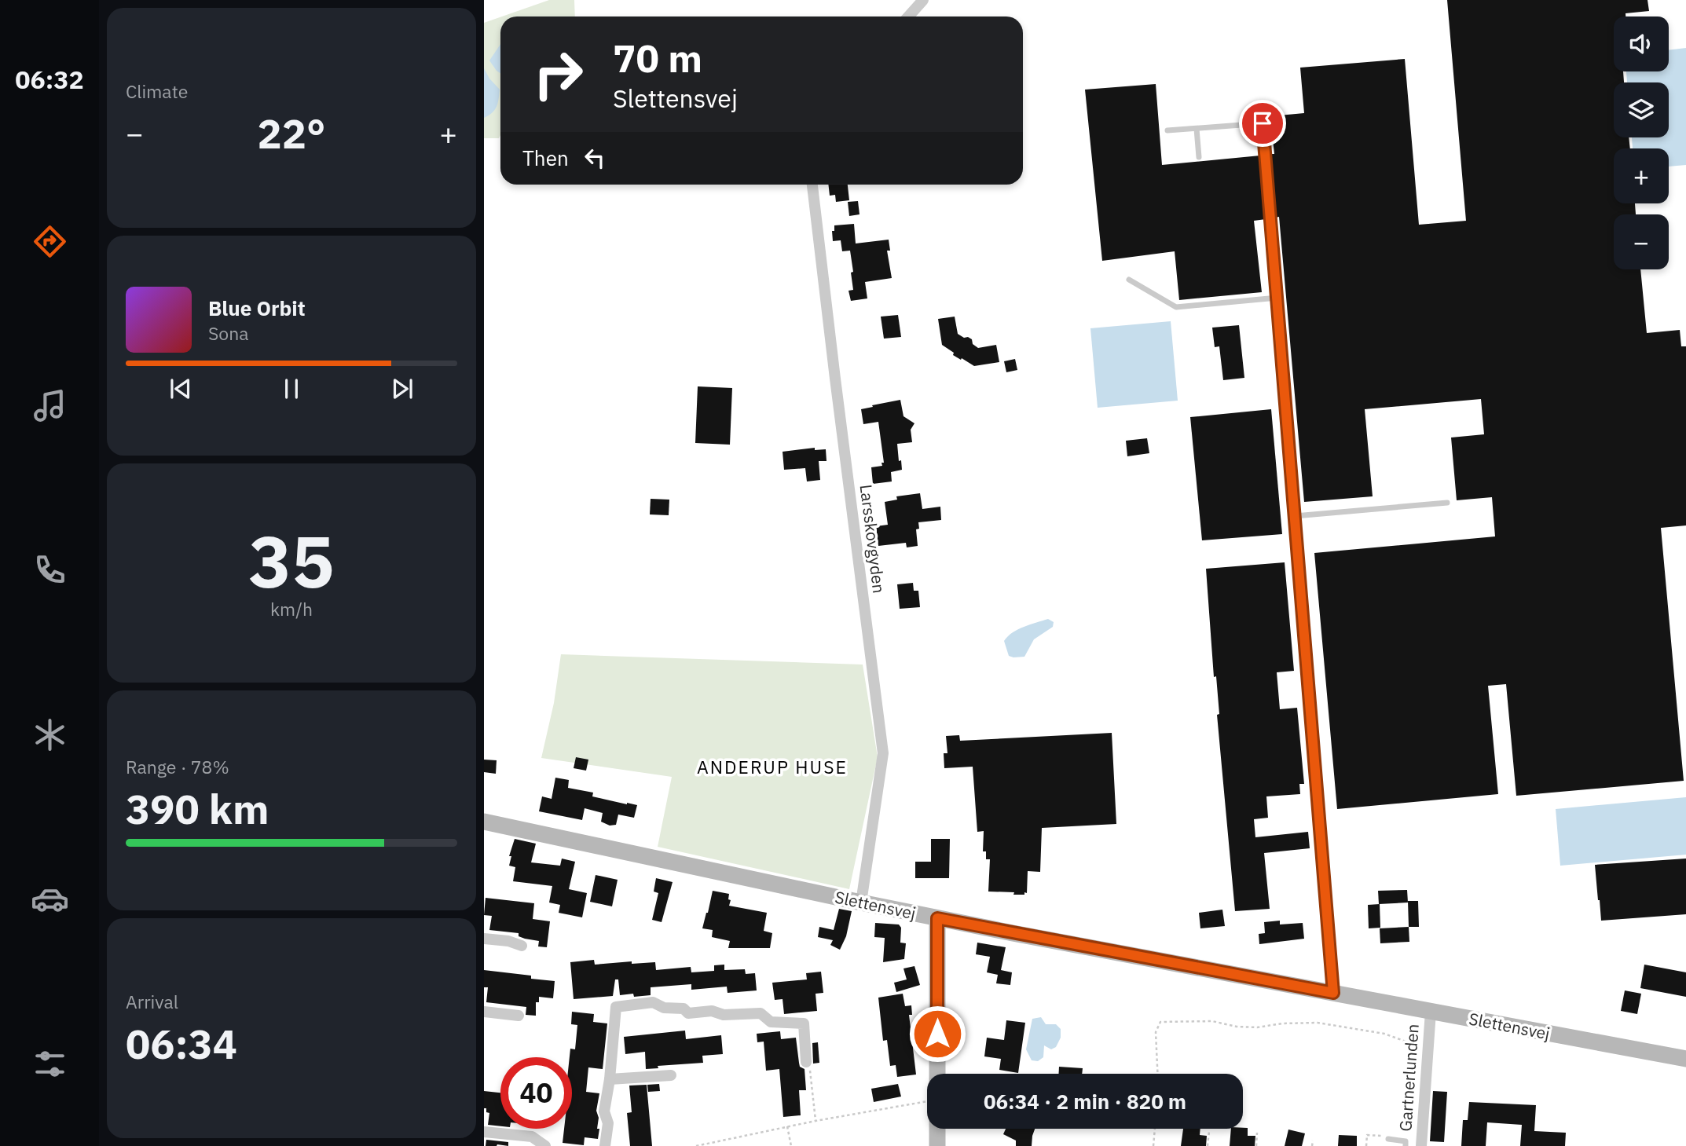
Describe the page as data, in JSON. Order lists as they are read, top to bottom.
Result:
{
  "streets": {
    "street": ["Larsskovgyden", "Slettensvej", "Gartnerlunden"]
  },
  "crossings": [
    ["Larsskovgyden", "Slettensvej"],
    ["Slettensvej", "Gartnerlunden"]
  ],
  "districts": ["ANDERUP HUSE"],
  "page": {
    "tabs": "06:32",
    "tile": [
      "Climate",
      ["35", "km/h"],
      ["Range · 78%", "390 km"],
      ["Arrival", "06:34"]
    ],
    "map_buttons": ["+", "−"],
    "turn": ["70 m", "Slettensvej"],
    "heat": ["−", "22°", "+"],
    "then": "Then",
    "song": ["Blue Orbit", "Sona"],
    "limit": "40",
    "trip": "06:34 · 2 min · 820 m"
  }
}
